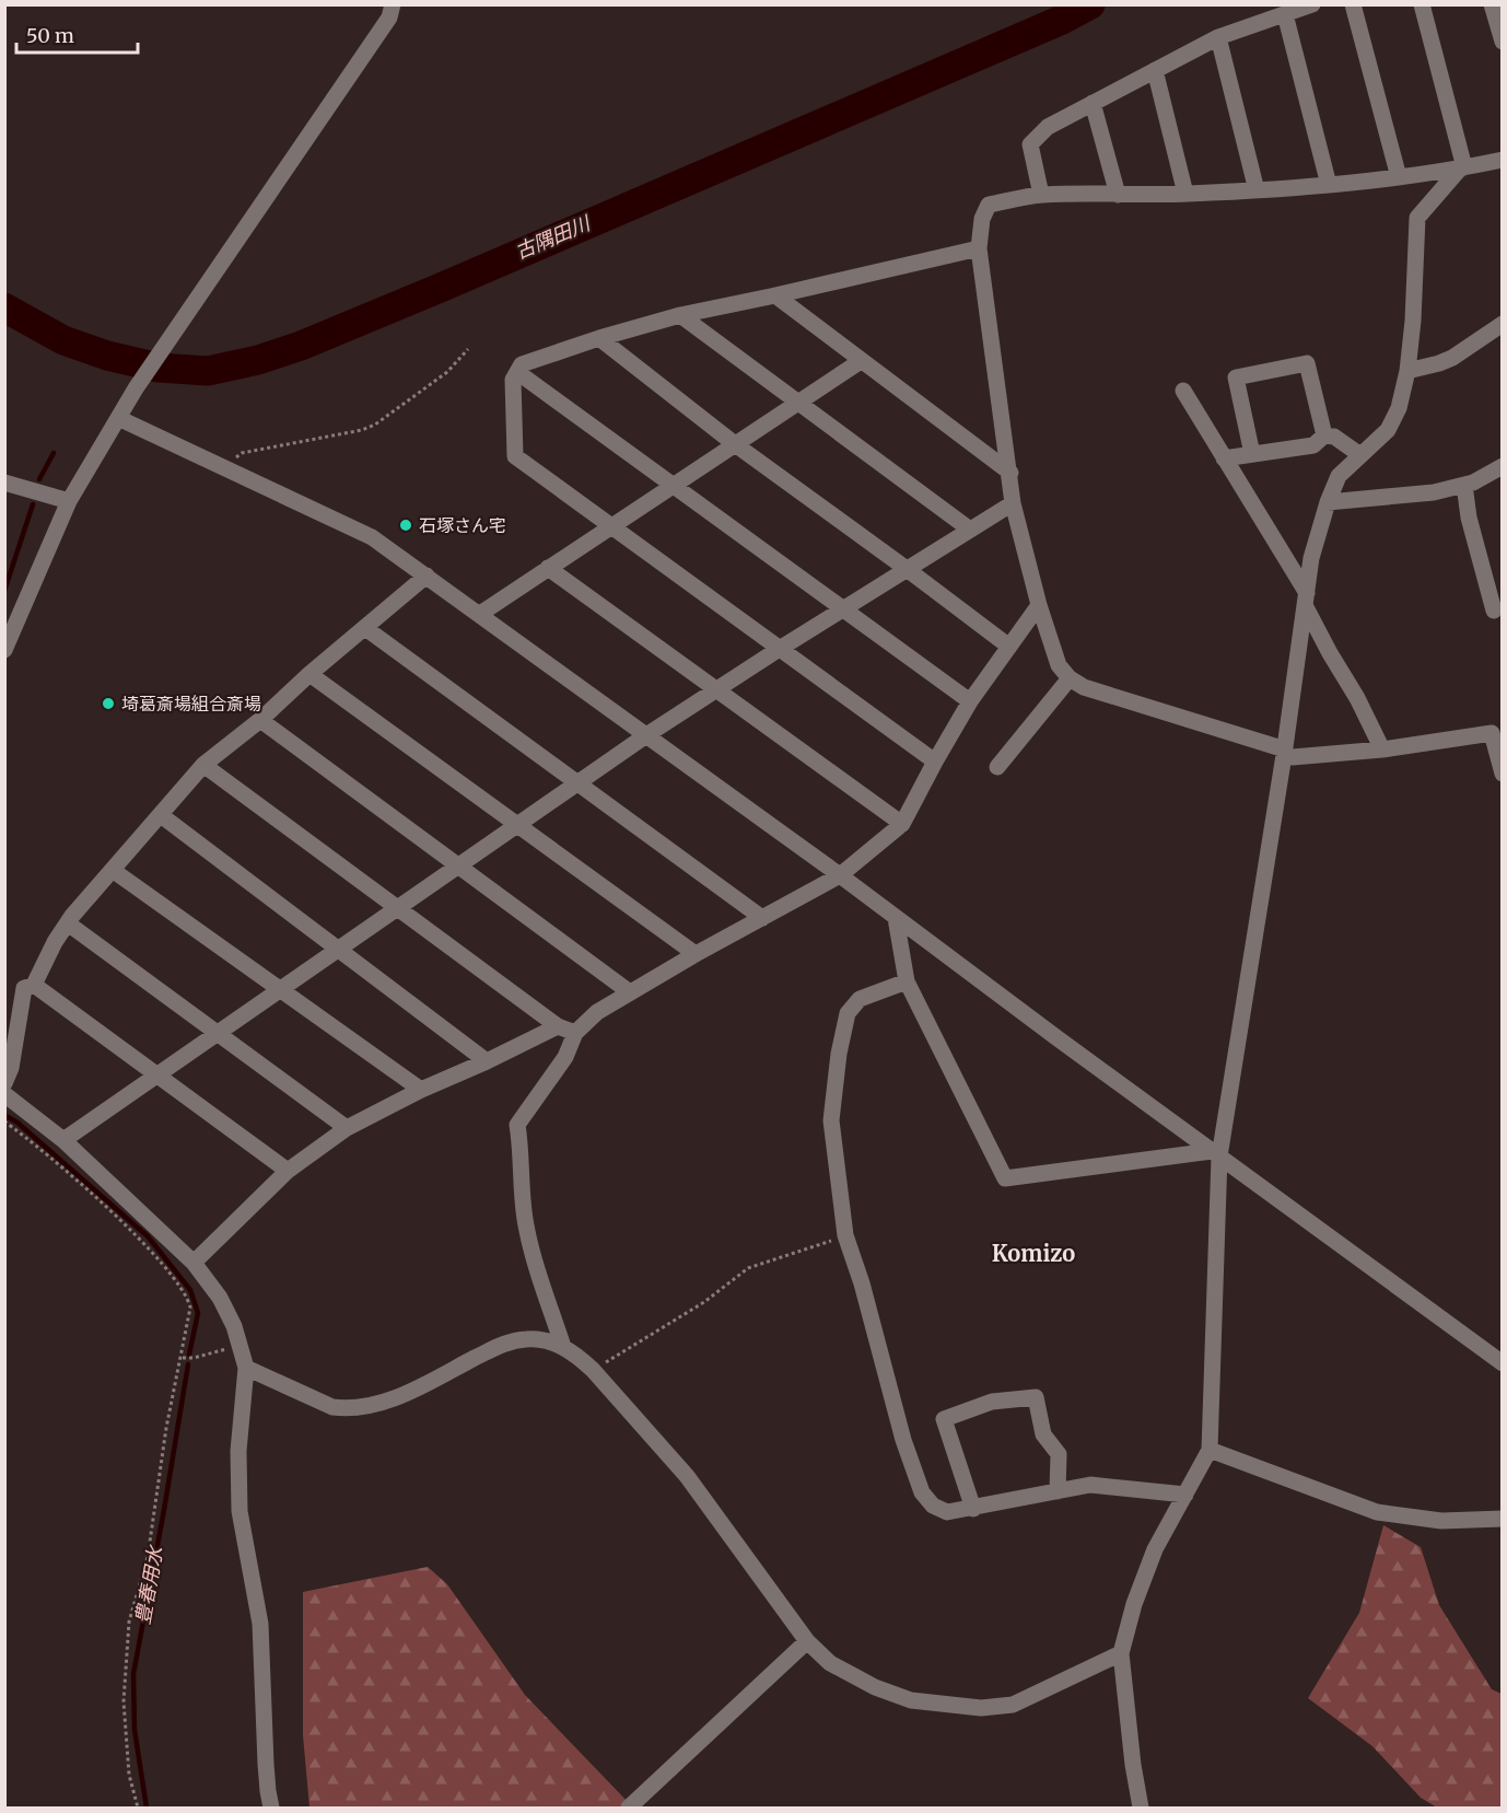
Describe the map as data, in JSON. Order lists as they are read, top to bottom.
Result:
{
  "districts": ["Komizo"],
  "water": ["古隅田川", "豊春用水"],
  "places": ["石塚さん宅", "埼葛斎場組合斎場"],
  "scale_bar": "50 m"
}
